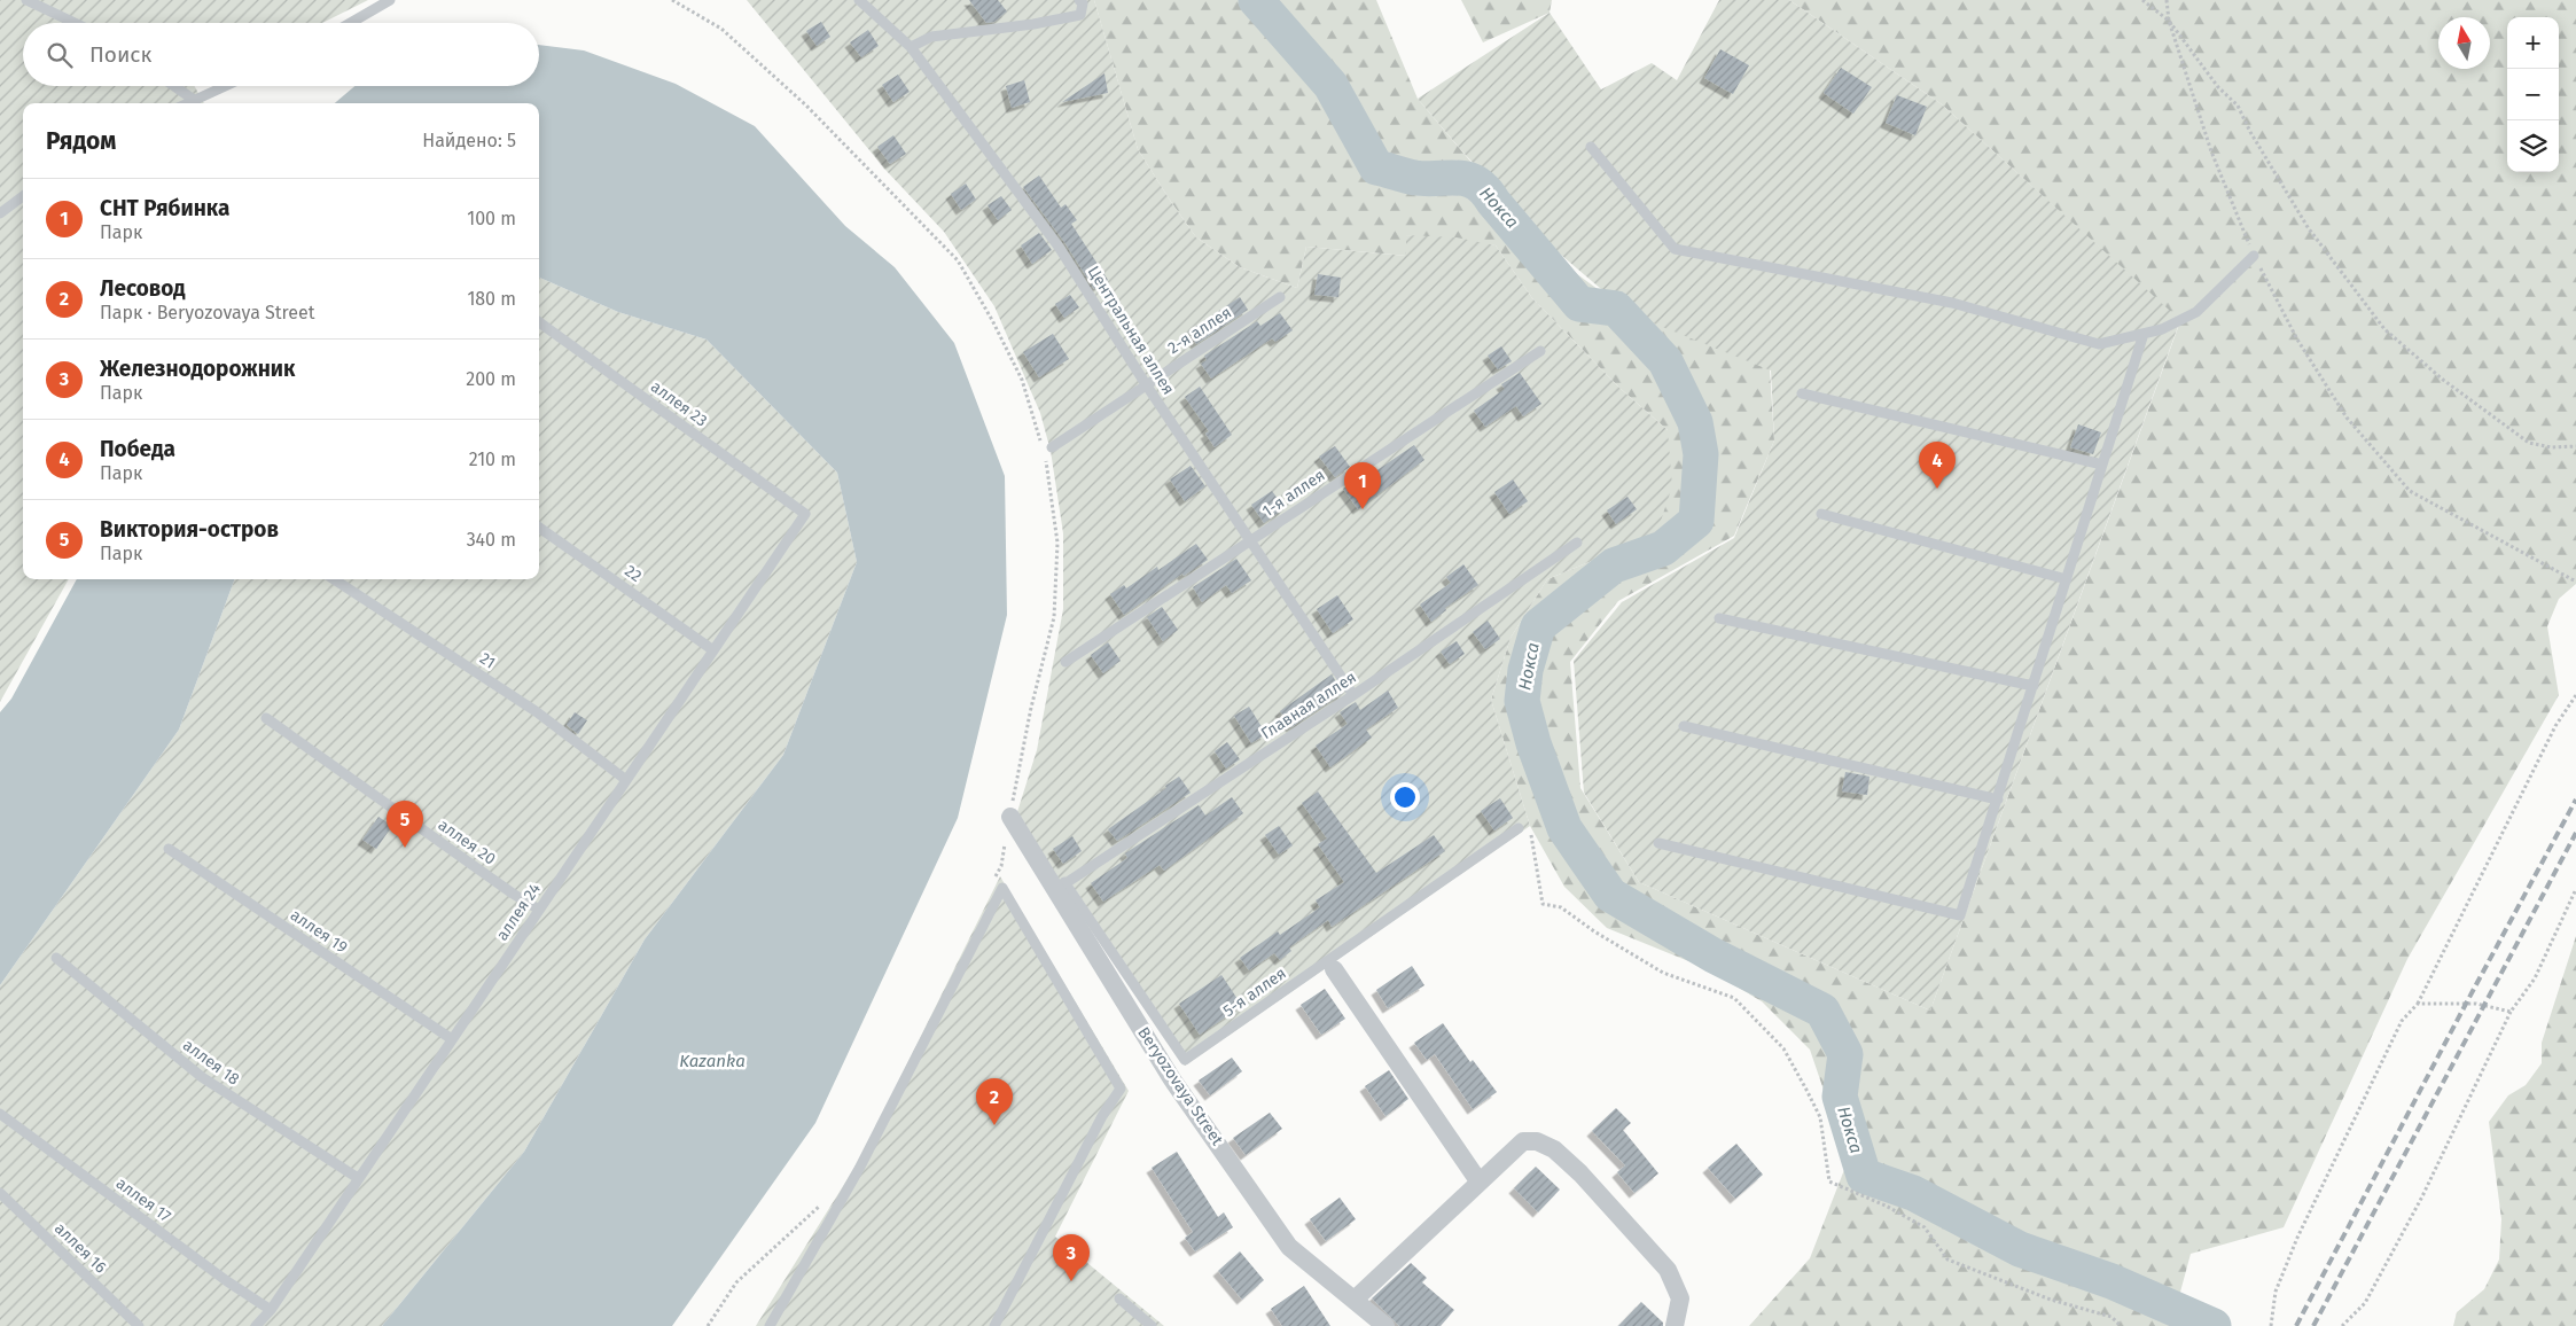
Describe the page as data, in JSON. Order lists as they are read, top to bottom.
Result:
{
  "streets": {
    "street": ["Beryozovaya Street"],
    "lane": [
      "Центральная аллея",
      "2-я аллея",
      "аллея 23",
      "1-я аллея",
      "22",
      "21",
      "Главная аллея",
      "аллея 20",
      "аллея 24",
      "аллея 19",
      "5-я аллея",
      "аллея 18",
      "аллея 17",
      "аллея 16"
    ]
  },
  "crossings": [
    ["Центральная аллея", "2-я аллея"],
    ["Центральная аллея", "1-я аллея"],
    ["Центральная аллея", "Главная аллея"],
    ["аллея 23", "аллея 24"],
    ["22", "аллея 24"],
    ["21", "аллея 24"],
    ["Главная аллея", "5-я аллея"],
    ["Главная аллея", "Beryozovaya Street"],
    ["аллея 20", "аллея 24"],
    ["аллея 24", "аллея 19"],
    ["аллея 24", "аллея 18"],
    ["аллея 24", "аллея 17"],
    ["5-я аллея", "Beryozovaya Street"]
  ],
  "water": ["Нокса", "Kazanka"],
  "north": "top",
  "page": {
    "map_buttons": ["+", "−"],
    "search": "Поиск",
    "heading": ["Рядом", "Найдено: 5"],
    "list": [
      {
        "mark": "1",
        "name": "СНТ Рябинка",
        "note": "Парк",
        "value": "100 m"
      },
      {
        "mark": "2",
        "name": "Лесовод",
        "note": "Парк · Beryozovaya Street",
        "value": "180 m"
      },
      {
        "mark": "3",
        "name": "Железнодорожник",
        "note": "Парк",
        "value": "200 m"
      },
      {
        "mark": "4",
        "name": "Победа",
        "note": "Парк",
        "value": "210 m"
      },
      {
        "mark": "5",
        "name": "Виктория-остров",
        "note": "Парк",
        "value": "340 m"
      }
    ],
    "pins": [
      "4",
      "1",
      "5",
      "2",
      "3"
    ]
  }
}
